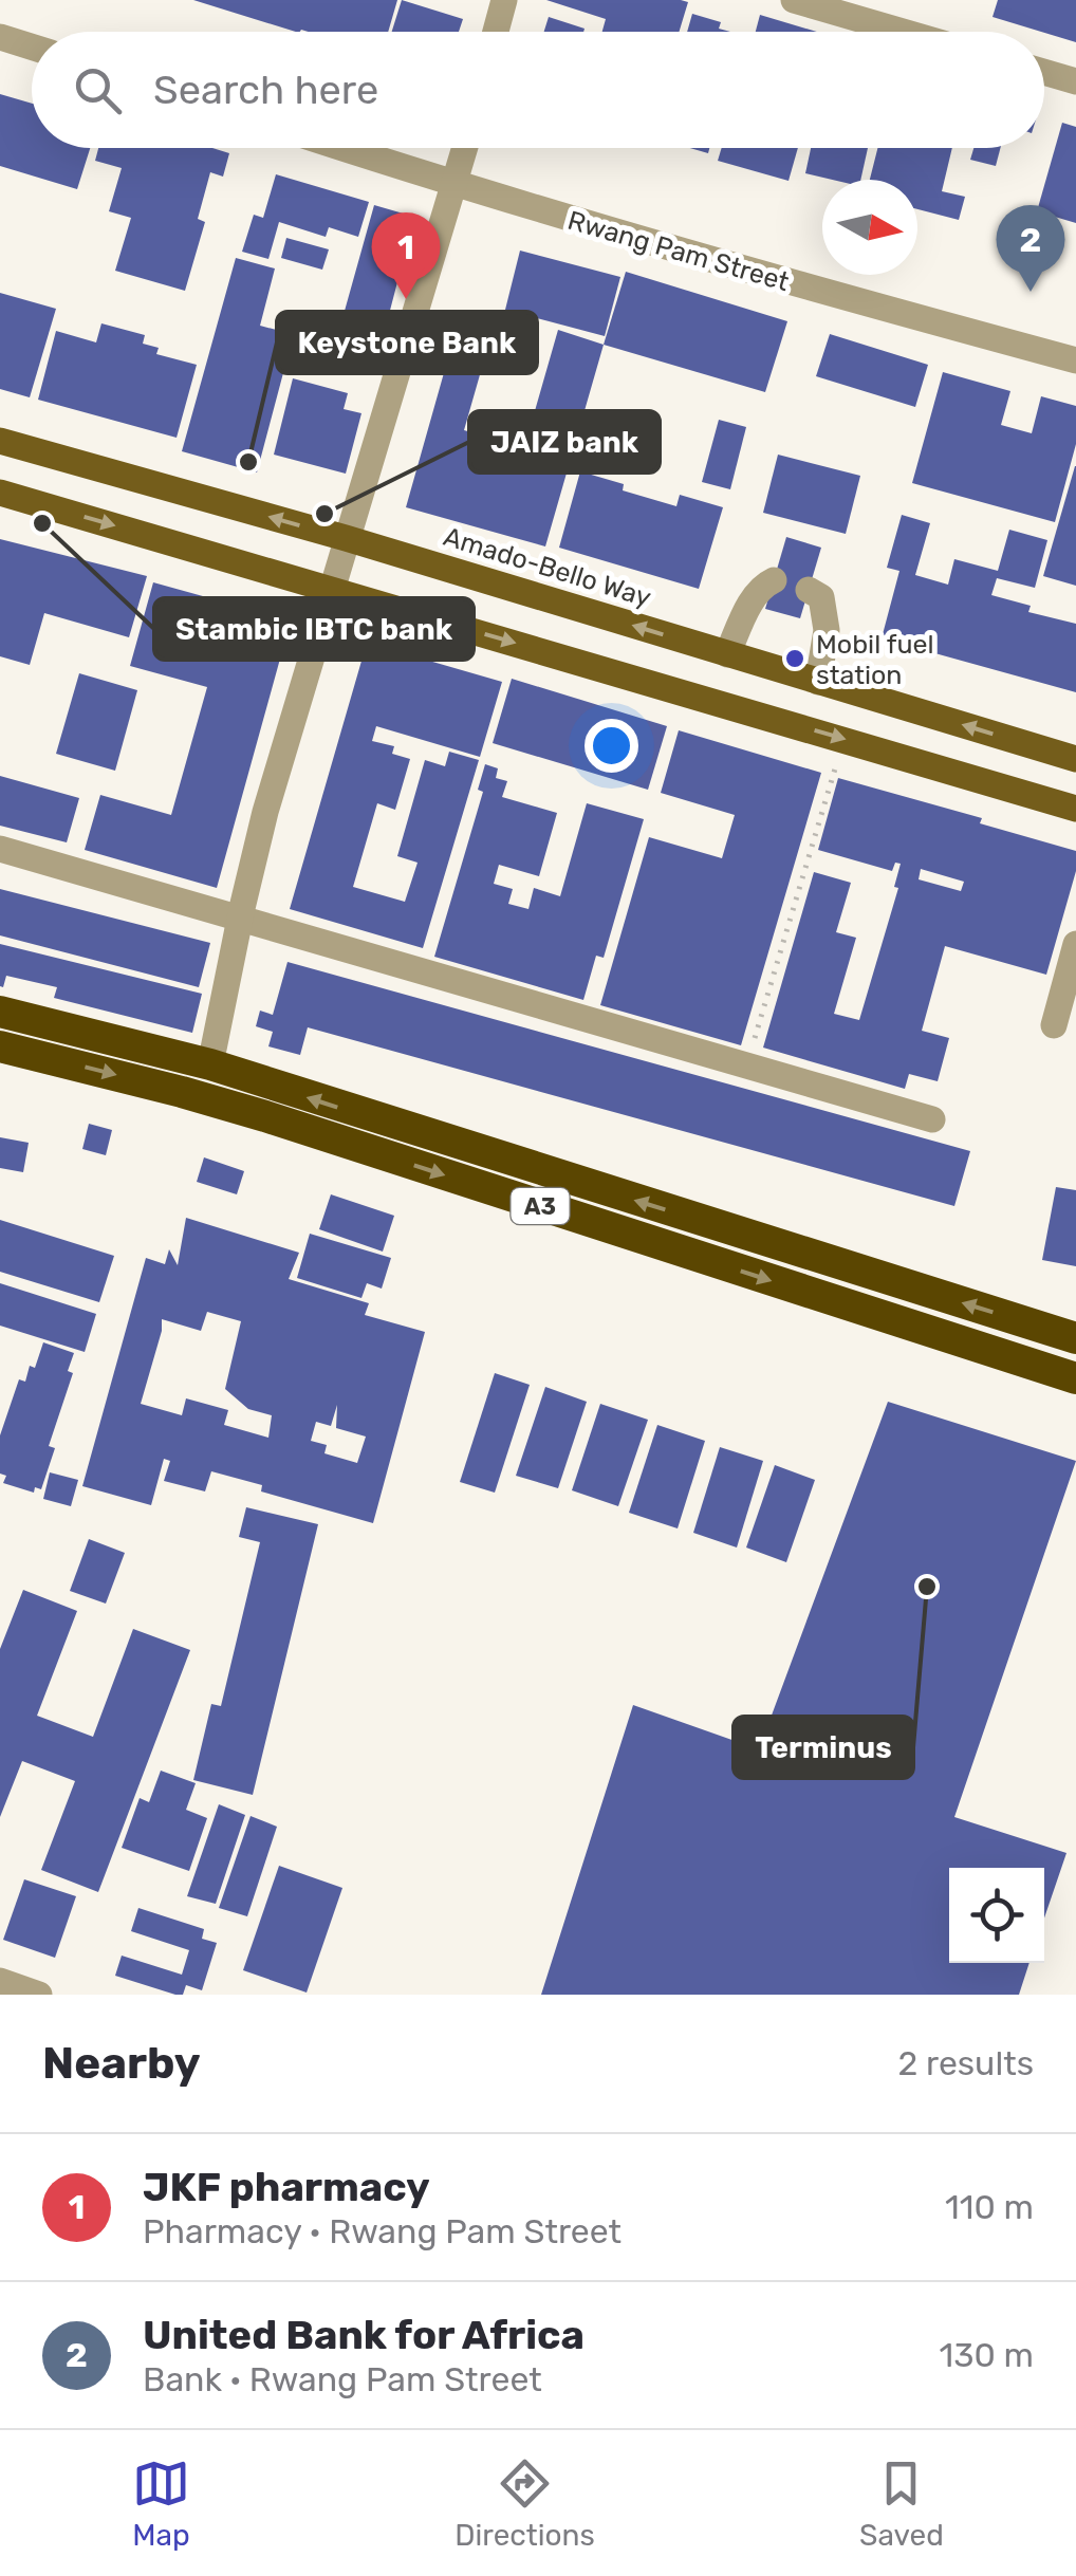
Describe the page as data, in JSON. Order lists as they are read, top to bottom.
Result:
{
  "streets": {
    "highway": ["A3"],
    "main road": ["Amado-Bello Way"],
    "street": ["Rwang Pam Street"]
  },
  "places": [
    "Keystone Bank",
    "JAIZ bank",
    "Stambic IBTC bank",
    "Mobil fuel station",
    "Terminus"
  ],
  "north": "right",
  "page": {
    "search": "Search here",
    "pins": ["2", "1"],
    "heading": ["Nearby", "2 results"],
    "list": [
      {
        "mark": "1",
        "name": "JKF pharmacy",
        "note": "Pharmacy · Rwang Pam Street",
        "value": "110 m"
      },
      {
        "mark": "2",
        "name": "United Bank for Africa",
        "note": "Bank · Rwang Pam Street",
        "value": "130 m"
      }
    ],
    "nav": ["Map", "Directions", "Saved"]
  }
}
